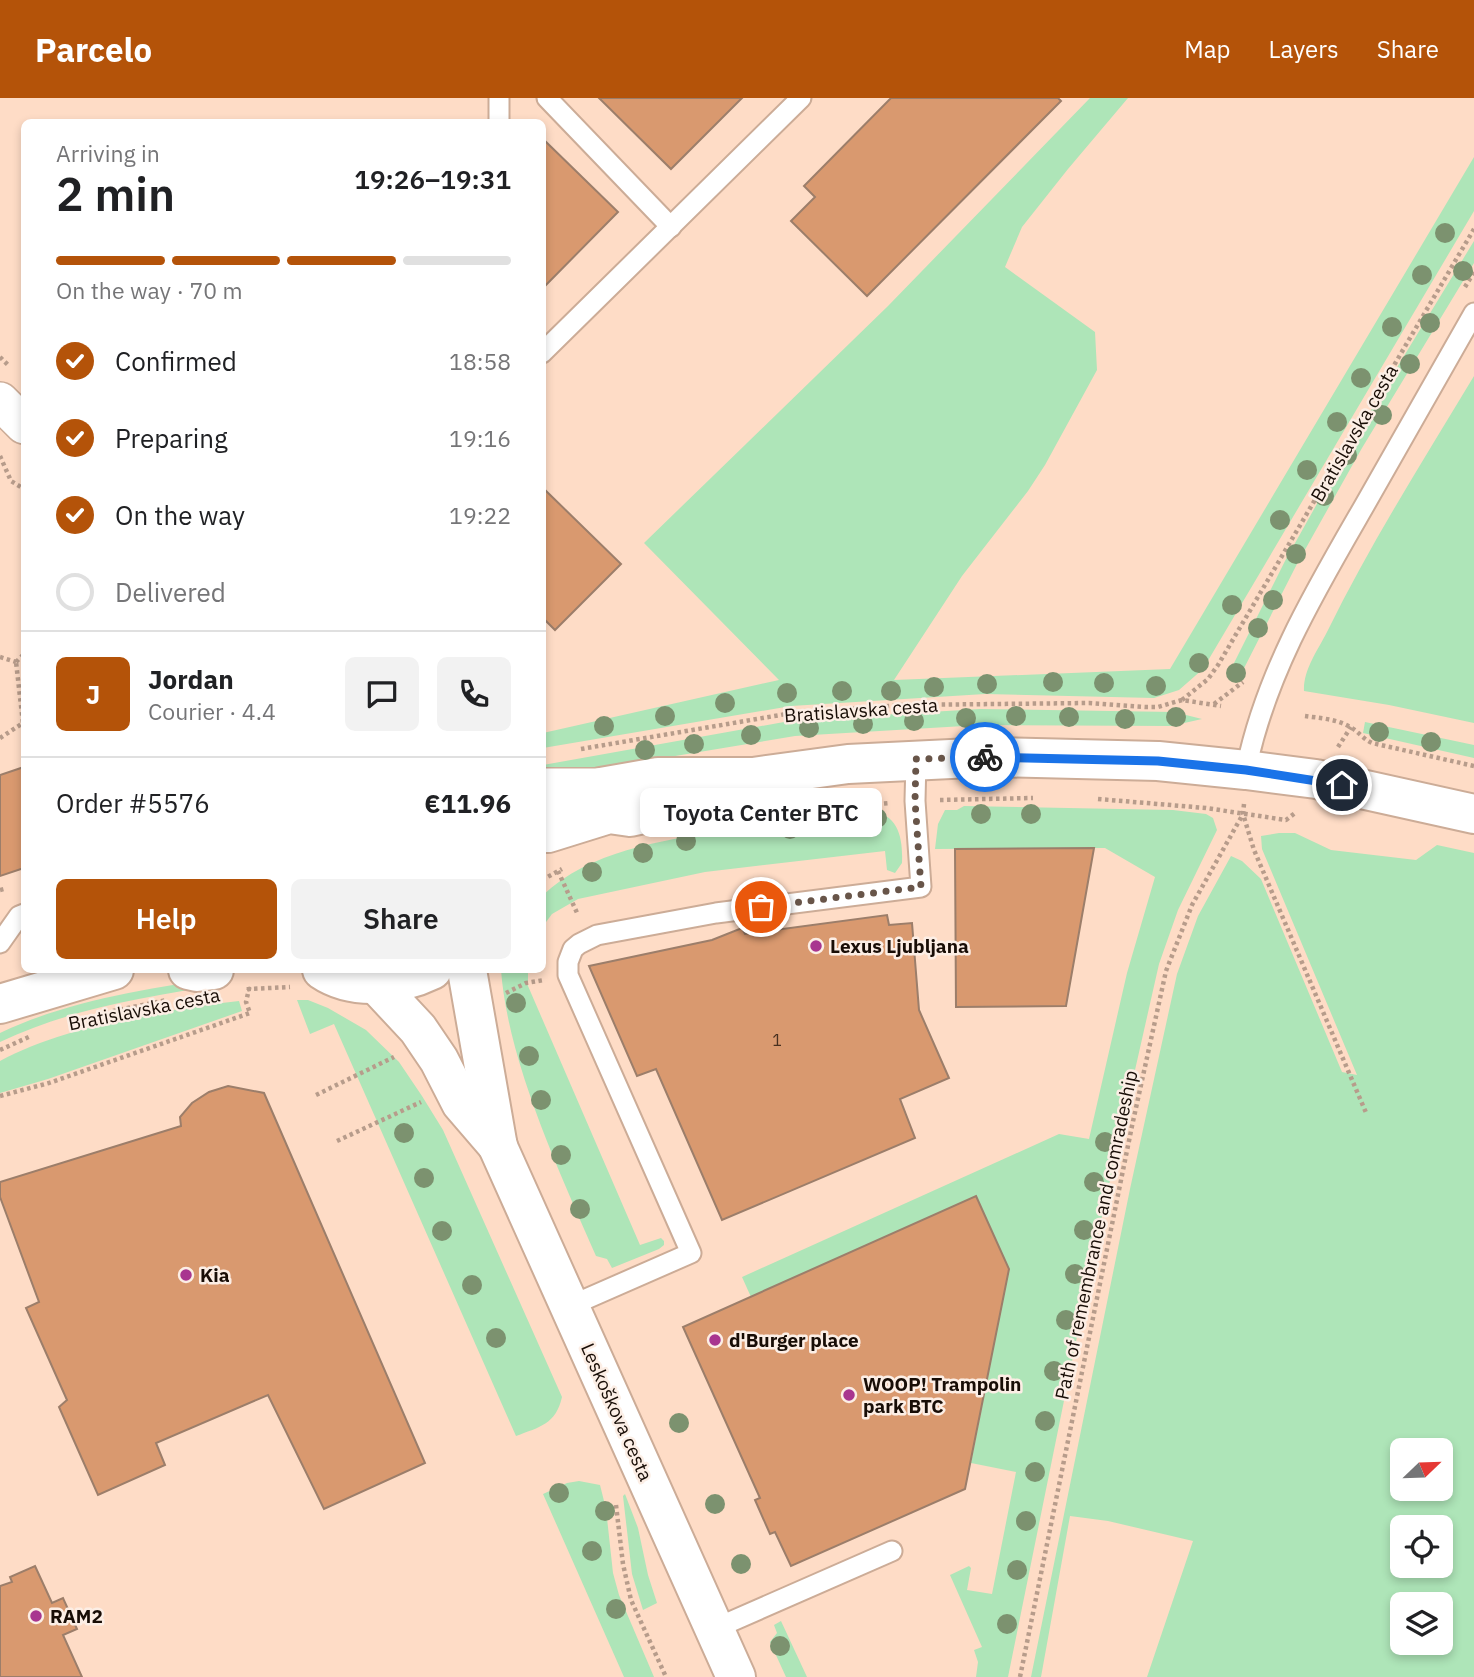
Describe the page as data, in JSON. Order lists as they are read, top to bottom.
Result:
{
  "streets": {
    "street": ["Bratislavska cesta", "Leskoškova cesta"],
    "path": ["Path of remembrance and comradeship"]
  },
  "places": [
    "Toyota Center BTC",
    "Lexus Ljubljana",
    "Kia",
    "d'Burger place",
    "WOOP! Trampolin park BTC",
    "RAM2"
  ],
  "house_numbers": ["1"],
  "north": "top right",
  "page": {
    "header": "Parcelo",
    "nav": ["Map", "Layers", "Share"],
    "heading": ["2 min", "Arriving in", "19:26–19:31"],
    "panel": [
      "Jordan",
      "Courier · 4.4",
      "Order #5576",
      "€11.96"
    ],
    "bar": "On the way · 70 m",
    "list": [
      ["Confirmed", "18:58"],
      ["Preparing", "19:16"],
      ["On the way", "19:22"],
      "Delivered"
    ],
    "round": "J",
    "bubble": "Toyota Center BTC",
    "buttons": ["Help", "Share"]
  }
}
